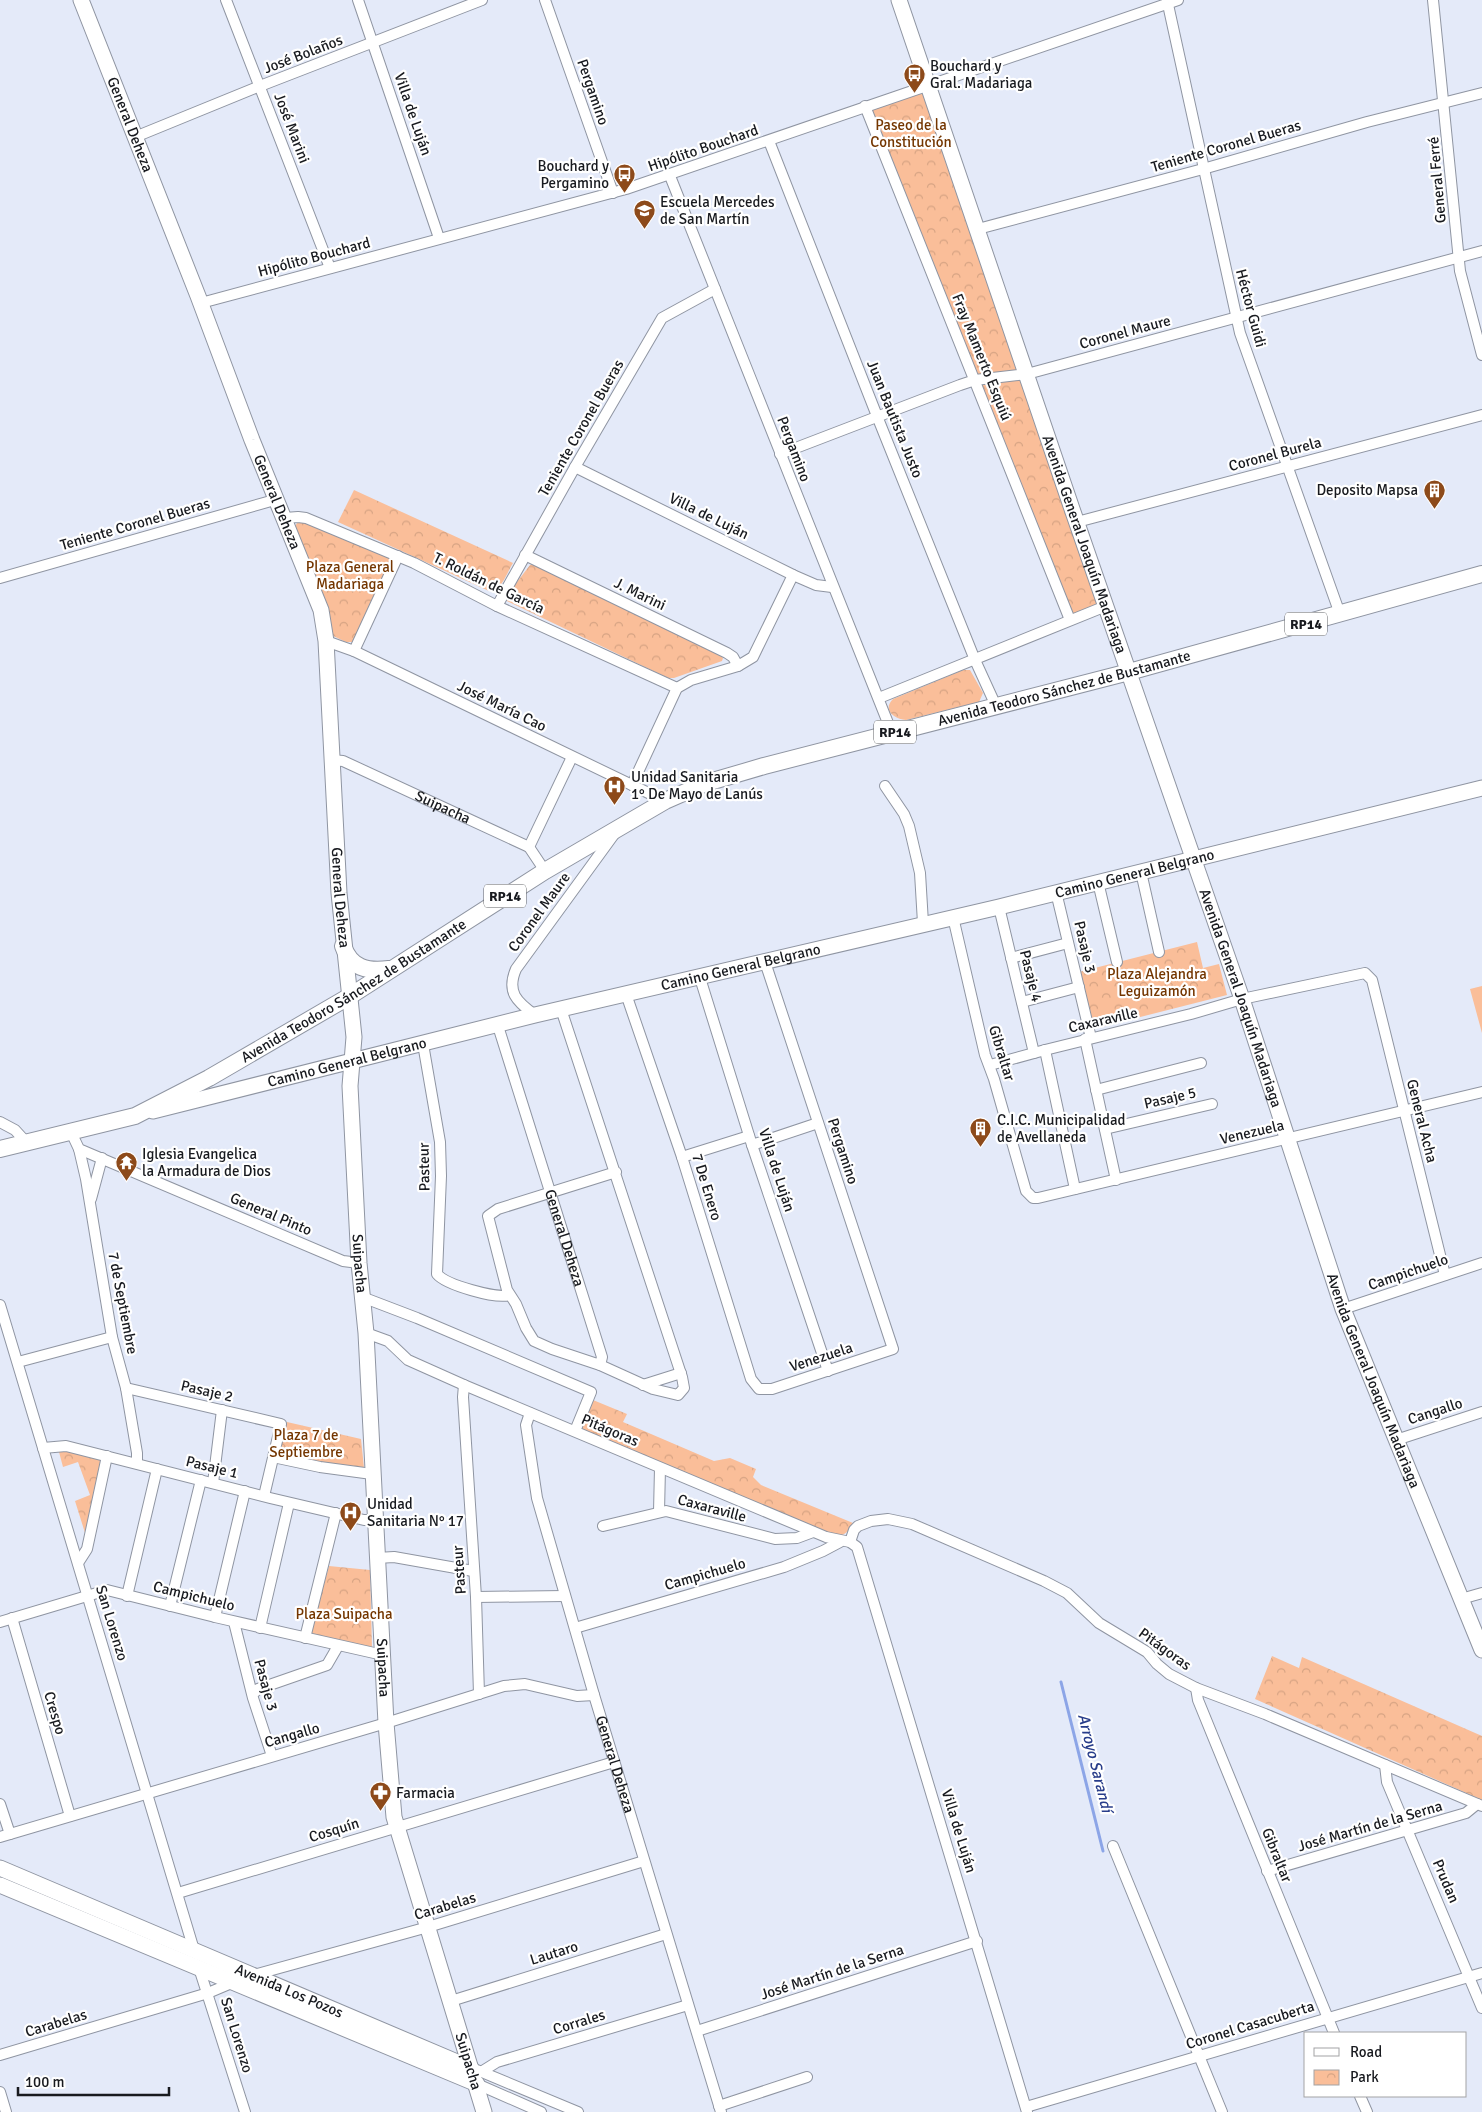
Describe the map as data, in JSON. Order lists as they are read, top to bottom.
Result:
{
  "streets": {
    "main road": ["RP14", "Avenida Teodoro Sánchez de Bustamante", "Camino General Belgrano"],
    "street": [
      "José Bolaños",
      "Pergamino",
      "Villa de Luján",
      "General Deheza",
      "José Marini",
      "Teniente Coronel Bueras",
      "Hipólito Bouchard",
      "General Ferré",
      "Héctor Guidi",
      "Coronel Maure",
      "Fray Mamerto Esquiú",
      "Juan Bautista Justo",
      "Coronel Burela",
      "Avenida General Joaquín Madariaga",
      "T. Roldán de García",
      "J. Marini",
      "José María Cao",
      "Suipacha",
      "Pasaje 3",
      "Pasaje 4",
      "Caxaraville",
      "Gibraltar",
      "Pasaje 5",
      "General Acha",
      "Venezuela",
      "Pasteur",
      "7 De Enero",
      "General Pinto",
      "Campichuelo",
      "7 de Septiembre",
      "Pasaje 2",
      "Cangallo",
      "Pitágoras",
      "Pasaje 1",
      "San Lorenzo",
      "Crespo",
      "José Martín de la Serna",
      "Cosquín",
      "Prudan",
      "Carabelas",
      "Lautaro",
      "Avenida Los Pozos",
      "Corrales",
      "Coronel Casacuberta"
    ]
  },
  "crossings": [
    ["José Bolaños", "Villa de Luján"],
    ["José Bolaños", "General Deheza"],
    ["José Bolaños", "José Marini"],
    ["Pergamino", "Villa de Luján"],
    ["Pergamino", "Teniente Coronel Bueras"],
    ["Pergamino", "Hipólito Bouchard"],
    ["Pergamino", "Coronel Maure"],
    ["Pergamino", "Avenida Teodoro Sánchez de Bustamante"],
    ["Pergamino", "Camino General Belgrano"],
    ["Pergamino", "Venezuela"],
    ["Villa de Luján", "Teniente Coronel Bueras"],
    ["Villa de Luján", "Hipólito Bouchard"],
    ["Villa de Luján", "Camino General Belgrano"],
    ["Villa de Luján", "Venezuela"],
    ["Villa de Luján", "Campichuelo"],
    ["Villa de Luján", "Pitágoras"],
    ["Villa de Luján", "José Martín de la Serna"],
    ["Villa de Luján", "Coronel Casacuberta"],
    ["General Deheza", "Teniente Coronel Bueras"],
    ["General Deheza", "Hipólito Bouchard"],
    ["General Deheza", "T. Roldán de García"],
    ["General Deheza", "Avenida Teodoro Sánchez de Bustamante"],
    ["General Deheza", "José María Cao"],
    ["General Deheza", "Suipacha"],
    ["General Deheza", "Camino General Belgrano"],
    ["General Deheza", "Campichuelo"],
    ["General Deheza", "Cangallo"],
    ["General Deheza", "Pitágoras"],
    ["General Deheza", "José Martín de la Serna"],
    ["General Deheza", "Cosquín"],
    ["General Deheza", "Carabelas"],
    ["General Deheza", "Lautaro"],
    ["General Deheza", "Corrales"],
    ["José Marini", "Hipólito Bouchard"],
    ["Teniente Coronel Bueras", "General Ferré"],
    ["Teniente Coronel Bueras", "Héctor Guidi"],
    ["Teniente Coronel Bueras", "Avenida General Joaquín Madariaga"],
    ["Teniente Coronel Bueras", "T. Roldán de García"],
    ["Teniente Coronel Bueras", "J. Marini"],
    ["Hipólito Bouchard", "Héctor Guidi"],
    ["Hipólito Bouchard", "Fray Mamerto Esquiú"],
    ["Hipólito Bouchard", "Juan Bautista Justo"],
    ["Hipólito Bouchard", "Avenida General Joaquín Madariaga"],
    ["General Ferré", "Coronel Maure"],
    ["Héctor Guidi", "Coronel Maure"],
    ["Héctor Guidi", "Coronel Burela"],
    ["Héctor Guidi", "Avenida Teodoro Sánchez de Bustamante"],
    ["Coronel Maure", "Fray Mamerto Esquiú"],
    ["Coronel Maure", "Juan Bautista Justo"],
    ["Coronel Maure", "Avenida General Joaquín Madariaga"],
    ["Coronel Maure", "Avenida Teodoro Sánchez de Bustamante"],
    ["Coronel Maure", "Camino General Belgrano"],
    ["Juan Bautista Justo", "Avenida Teodoro Sánchez de Bustamante"],
    ["Coronel Burela", "Avenida General Joaquín Madariaga"],
    ["Avenida General Joaquín Madariaga", "Avenida Teodoro Sánchez de Bustamante"],
    ["Avenida General Joaquín Madariaga", "Camino General Belgrano"],
    ["Avenida General Joaquín Madariaga", "Caxaraville"],
    ["Avenida General Joaquín Madariaga", "Venezuela"],
    ["Avenida General Joaquín Madariaga", "Campichuelo"],
    ["Avenida General Joaquín Madariaga", "Cangallo"],
    ["Avenida Teodoro Sánchez de Bustamante", "José María Cao"],
    ["Avenida Teodoro Sánchez de Bustamante", "Camino General Belgrano"],
    ["Suipacha", "Camino General Belgrano"],
    ["Suipacha", "General Pinto"],
    ["Suipacha", "Campichuelo"],
    ["Suipacha", "Cangallo"],
    ["Suipacha", "Pitágoras"],
    ["Suipacha", "Pasaje 1"],
    ["Suipacha", "Cosquín"],
    ["Suipacha", "Carabelas"],
    ["Suipacha", "Lautaro"],
    ["Suipacha", "Avenida Los Pozos"],
    ["Suipacha", "Corrales"],
    ["Camino General Belgrano", "Pasaje 3"],
    ["Camino General Belgrano", "Pasaje 4"],
    ["Camino General Belgrano", "Gibraltar"],
    ["Camino General Belgrano", "Pasteur"],
    ["Camino General Belgrano", "7 De Enero"],
    ["Pasaje 3", "Caxaraville"],
    ["Pasaje 3", "Pasaje 5"],
    ["Pasaje 3", "Venezuela"],
    ["Pasaje 3", "Campichuelo"],
    ["Pasaje 3", "Cangallo"],
    ["Pasaje 4", "Caxaraville"],
    ["Pasaje 4", "Venezuela"],
    ["Caxaraville", "Gibraltar"],
    ["Caxaraville", "General Acha"],
    ["Caxaraville", "Pitágoras"],
    ["Gibraltar", "Venezuela"],
    ["Gibraltar", "Pitágoras"],
    ["Gibraltar", "José Martín de la Serna"],
    ["Gibraltar", "Coronel Casacuberta"],
    ["General Acha", "Venezuela"],
    ["General Acha", "Campichuelo"],
    ["Venezuela", "7 De Enero"],
    ["Pasteur", "Cangallo"],
    ["Pasteur", "Pitágoras"],
    ["General Pinto", "7 de Septiembre"],
    ["Campichuelo", "Pitágoras"],
    ["Campichuelo", "San Lorenzo"],
    ["Campichuelo", "Crespo"],
    ["7 de Septiembre", "Pasaje 2"],
    ["7 de Septiembre", "Pasaje 1"],
    ["Cangallo", "San Lorenzo"],
    ["Cangallo", "Crespo"],
    ["Pitágoras", "José Martín de la Serna"],
    ["Pitágoras", "Prudan"],
    ["Pasaje 1", "San Lorenzo"],
    ["San Lorenzo", "Cosquín"],
    ["San Lorenzo", "Carabelas"],
    ["San Lorenzo", "Avenida Los Pozos"],
    ["José Martín de la Serna", "Prudan"],
    ["Prudan", "Coronel Casacuberta"],
    ["Carabelas", "Avenida Los Pozos"],
    ["Avenida Los Pozos", "Corrales"]
  ],
  "water": ["Arroyo Sarandí"],
  "parks": [
    "Paseo de la Constitución",
    "Plaza General Madariaga",
    "Plaza Alejandra Leguizamón",
    "Plaza 7 de Septiembre",
    "Plaza Suipacha"
  ],
  "places": {
    "bus stop": ["Bouchard y Gral. Madariaga", "Bouchard y Pergamino"],
    "school or university": ["Escuela Mercedes de San Martín"],
    "building": ["Deposito Mapsa", "C.I.C. Municipalidad de Avellaneda"],
    "hospital": ["Unidad Sanitaria 1° De Mayo de Lanús", "Unidad Sanitaria N° 17"],
    "temple": ["Iglesia Evangelica la Armadura de Dios"],
    "pharmacy": ["Farmacia"]
  },
  "legend": ["Road", "Park"],
  "scale_bar": "100 m"
}
